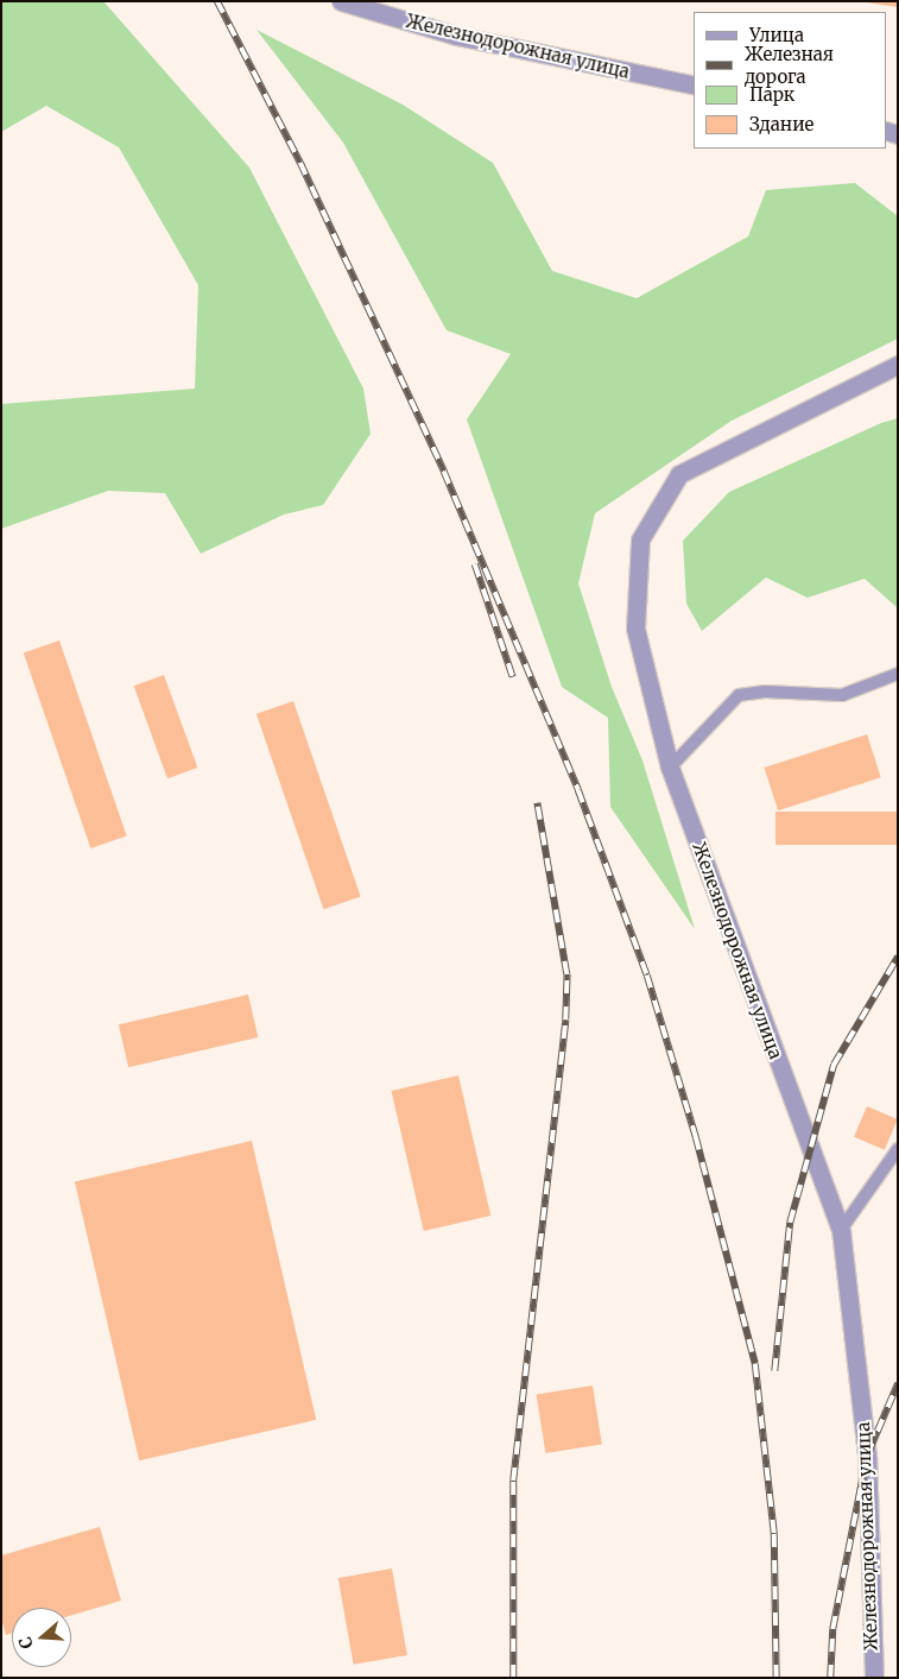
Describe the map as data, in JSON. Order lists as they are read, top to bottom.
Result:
{
  "streets": {
    "street": ["Железнодорожная улица"]
  },
  "legend": [
    "Улица",
    "Железная дорога",
    "Парк",
    "Здание"
  ],
  "north": "left"
}
